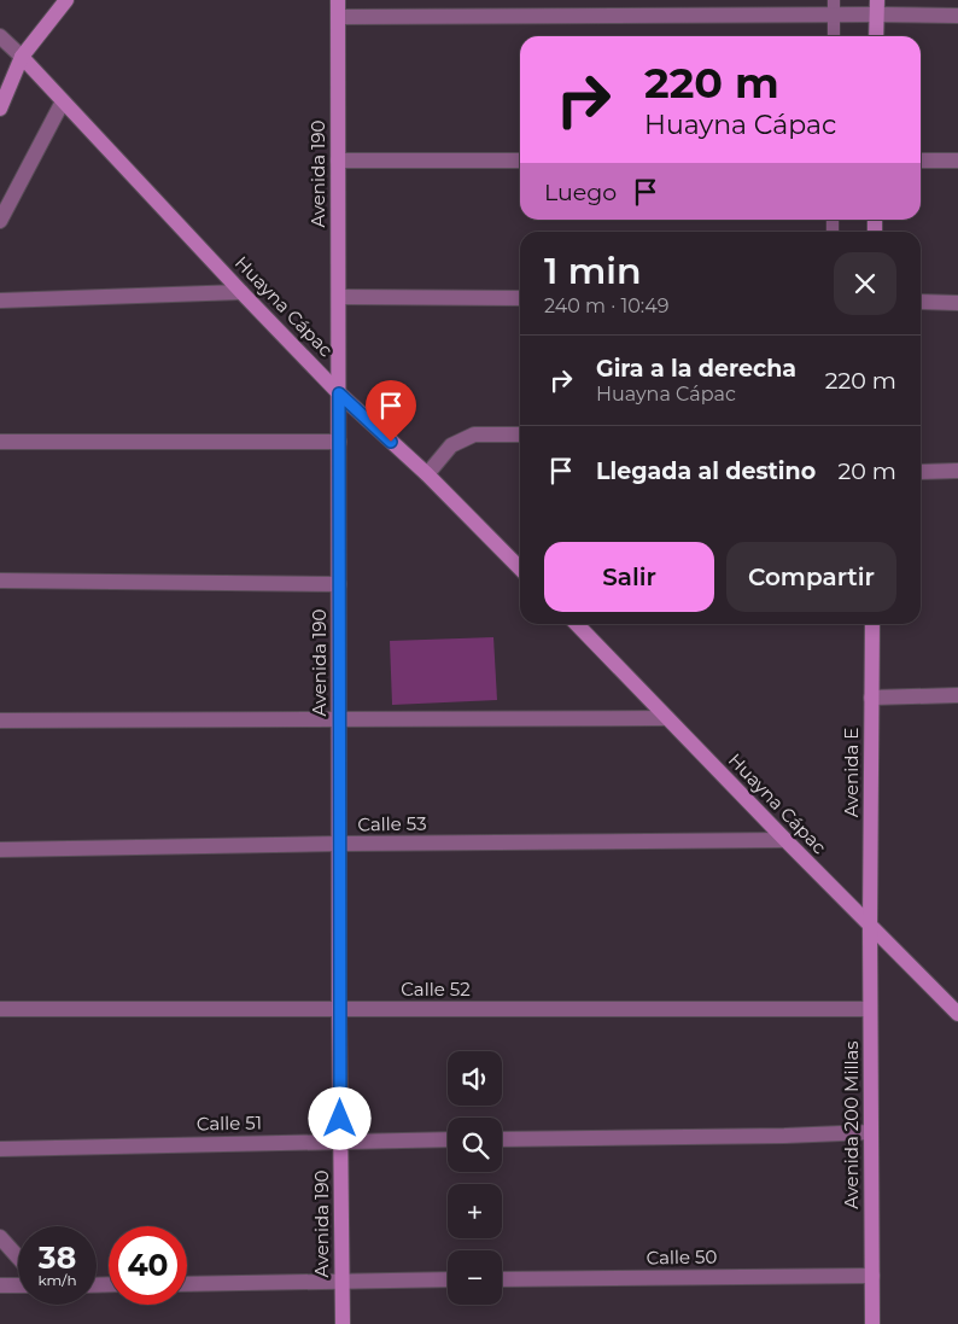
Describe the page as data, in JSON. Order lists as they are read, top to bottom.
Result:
{
  "streets": {
    "street": [
      "Avenida 190",
      "Huayna Cápac",
      "Avenida E",
      "Calle 53",
      "Calle 52",
      "Calle 51",
      "Avenida 200 Millas",
      "Calle 50"
    ]
  },
  "crossings": [
    ["Avenida 190", "Huayna Cápac"],
    ["Avenida 190", "Calle 53"],
    ["Avenida 190", "Calle 52"],
    ["Avenida 190", "Calle 51"],
    ["Huayna Cápac", "Avenida E"],
    ["Huayna Cápac", "Calle 53"],
    ["Huayna Cápac", "Avenida 200 Millas"],
    ["Avenida E", "Avenida 200 Millas"],
    ["Calle 52", "Avenida 200 Millas"],
    ["Avenida 200 Millas", "Calle 50"]
  ],
  "page": {
    "turn": ["220 m", "Huayna Cápac"],
    "then": "Luego",
    "heading": ["1 min", "240 m · 10:49"],
    "list": [
      {
        "name": "Gira a la derecha",
        "note": "Huayna Cápac",
        "value": "220 m"
      },
      {
        "name": "Llegada al destino",
        "value": "20 m"
      }
    ],
    "buttons": ["Salir", "Compartir"],
    "map_buttons": ["+", "−"],
    "speed": "38 km/h",
    "limit": "40"
  }
}
